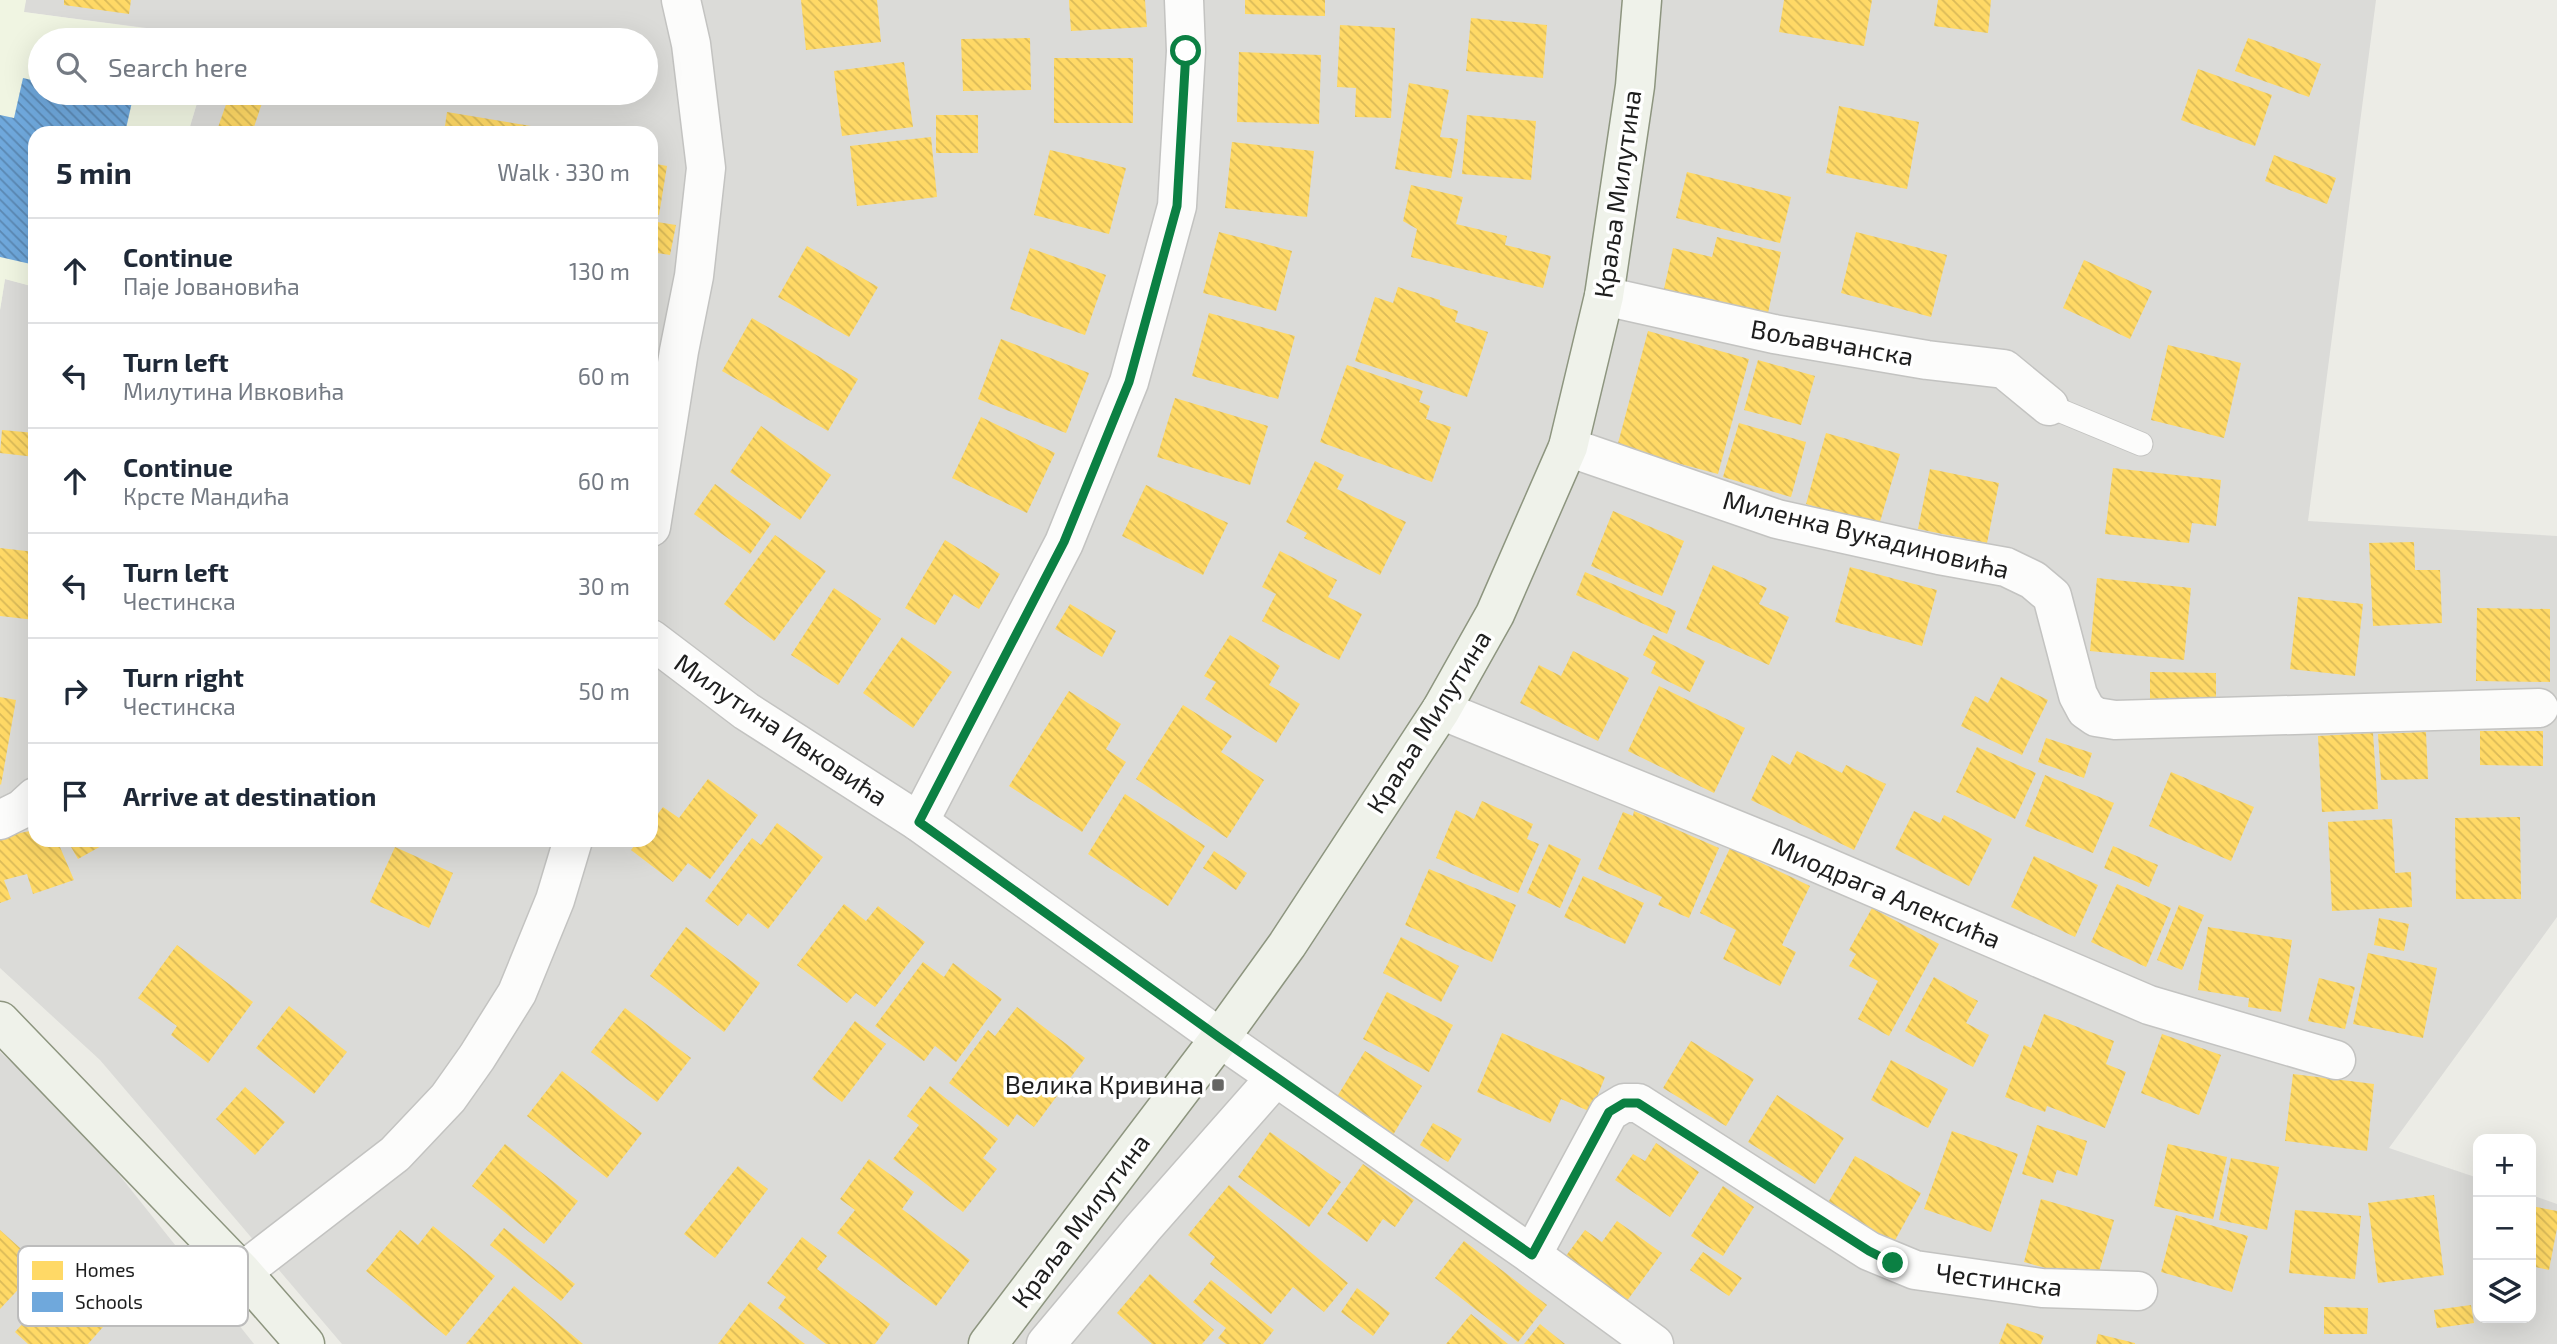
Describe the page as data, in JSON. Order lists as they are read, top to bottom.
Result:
{
  "streets": {
    "street": [
      "Краља Милутина",
      "Вољавчанска",
      "Миленка Вукадиновића",
      "Милутина Ивковића",
      "Миодрага Алексића",
      "Честинска"
    ]
  },
  "crossings": [
    ["Краља Милутина", "Вољавчанска"],
    ["Краља Милутина", "Миленка Вукадиновића"],
    ["Краља Милутина", "Милутина Ивковића"],
    ["Краља Милутина", "Миодрага Алексића"],
    ["Милутина Ивковића", "Честинска"]
  ],
  "places": {
    "transit": ["Велика Кривина"]
  },
  "legend": ["Homes", "Schools"],
  "page": {
    "search": "Search here",
    "heading": ["5 min", "Walk · 330 m"],
    "list": [
      ["Continue", "Паје Јовановића", "130 m"],
      ["Turn left", "Милутина Ивковића", "60 m"],
      ["Continue", "Крсте Мандића", "60 m"],
      ["Turn left", "Честинска", "30 m"],
      ["Turn right", "Честинска", "50 m"],
      "Arrive at destination"
    ],
    "map_buttons": ["+", "−"]
  }
}
